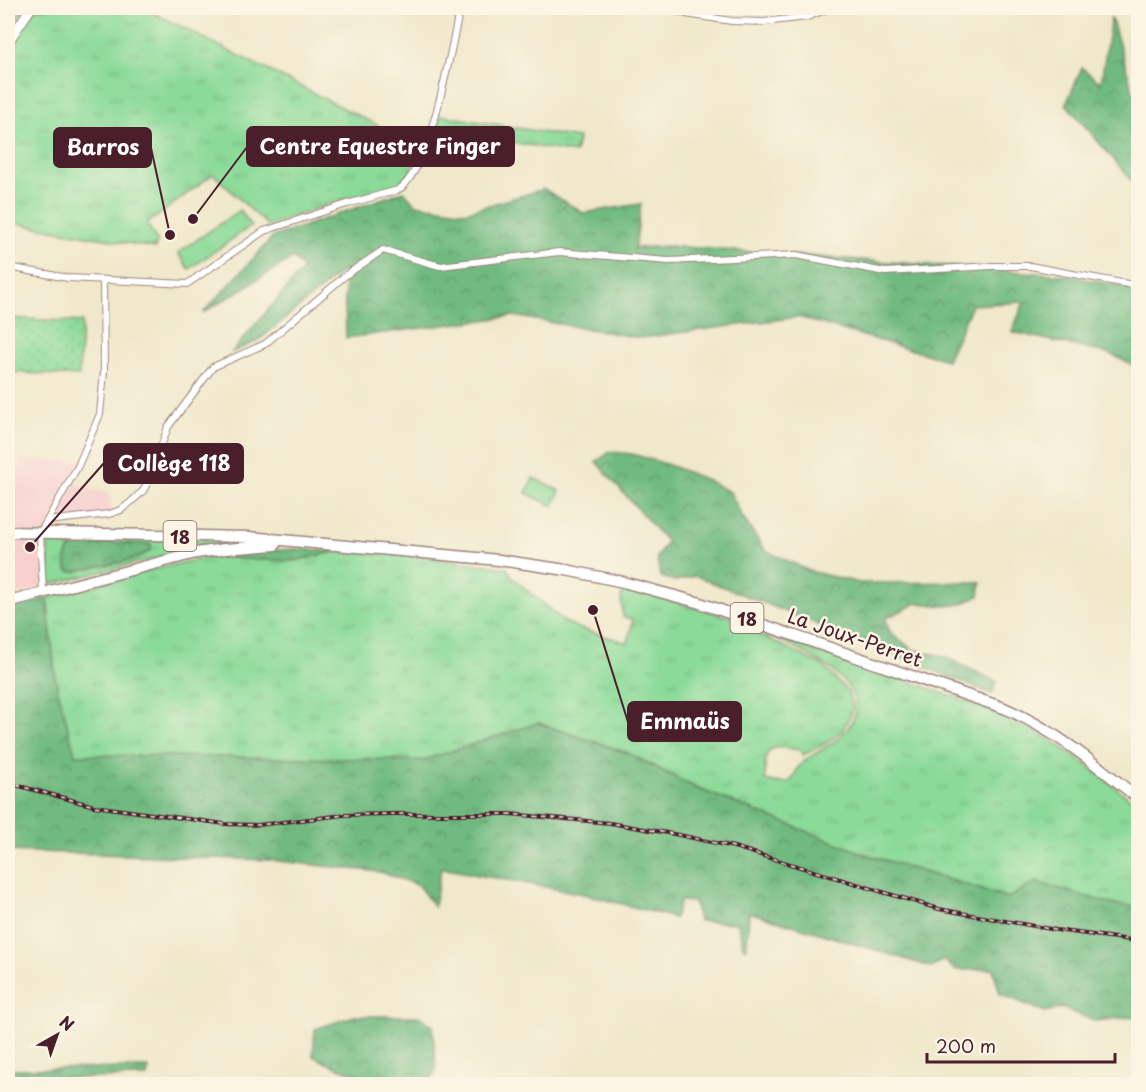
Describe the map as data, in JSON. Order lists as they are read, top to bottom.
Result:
{
  "streets": {
    "main road": ["18", "La Joux-Perret"]
  },
  "crossings": [
    ["18", "La Joux-Perret"]
  ],
  "places": [
    "Centre Equestre Finger",
    "Barros",
    "Collège 118",
    "Emmaüs"
  ],
  "scale_bar": "200 m",
  "north": "top right"
}
